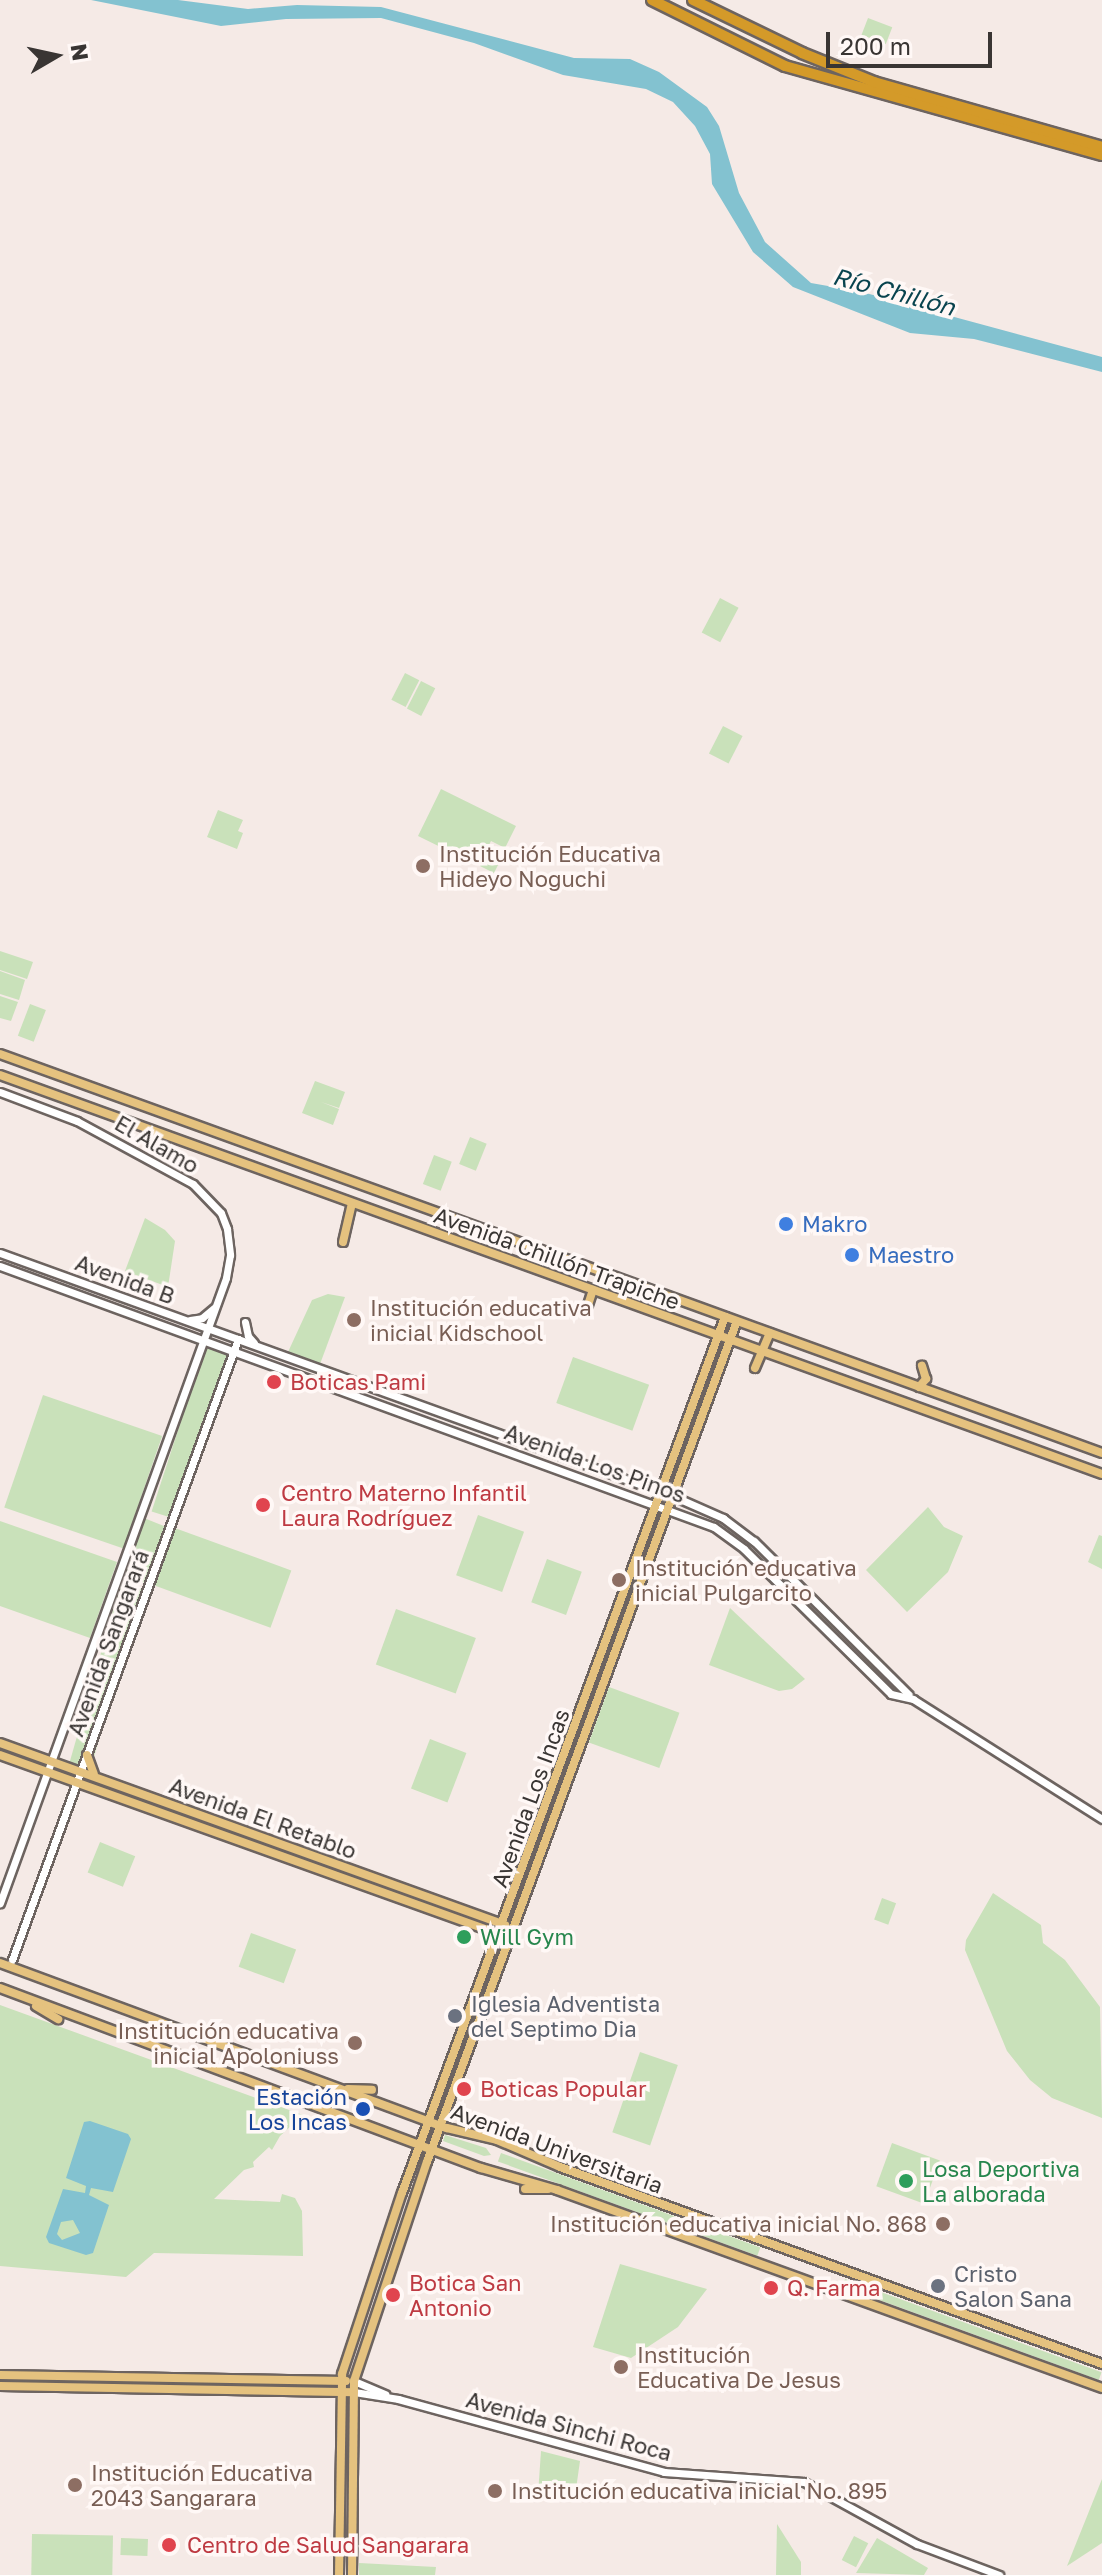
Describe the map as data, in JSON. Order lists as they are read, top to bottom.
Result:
{
  "streets": {
    "main road": [
      "Avenida Chillón Trapiche",
      "Avenida Los Incas",
      "Avenida El Retablo",
      "Avenida Universitaria",
      "Avenida Sinchi Roca"
    ],
    "street": [
      "El Alamo",
      "Avenida B",
      "Avenida Los Pinos",
      "Avenida Sangarará"
    ]
  },
  "crossings": [
    ["El Alamo", "Avenida B"],
    ["El Alamo", "Avenida Sangarará"],
    ["Avenida Chillón Trapiche", "Avenida Los Incas"],
    ["Avenida B", "Avenida Los Pinos"],
    ["Avenida B", "Avenida Sangarará"],
    ["Avenida Los Pinos", "Avenida Sangarará"],
    ["Avenida Los Pinos", "Avenida Los Incas"],
    ["Avenida Sangarará", "Avenida El Retablo"],
    ["Avenida Los Incas", "Avenida El Retablo"],
    ["Avenida Los Incas", "Avenida Universitaria"],
    ["Avenida Los Incas", "Avenida Sinchi Roca"]
  ],
  "water": ["Río Chillón"],
  "places": [
    "Institución Educativa Hideyo Noguchi",
    "Makro",
    "Maestro",
    "Institución educativa inicial Kidschool",
    "Boticas Pami",
    "Centro Materno Infantil Laura Rodríguez",
    "Institución educativa inicial Pulgarcito",
    "Will Gym",
    "Iglesia Adventista del Septimo Dia",
    "Institución educativa inicial Apoloniuss",
    "Boticas Popular",
    "Estación Los Incas",
    "Losa Deportiva La alborada",
    "Institución educativa inicial No. 868",
    "Cristo Salon Sana",
    "Q. Farma",
    "Botica San Antonio",
    "Institución Educativa De Jesus",
    "Institución Educativa 2043 Sangarara",
    "Institución educativa inicial No. 895",
    "Centro de Salud Sangarara"
  ],
  "scale_bar": "200 m",
  "north": "right"
}
